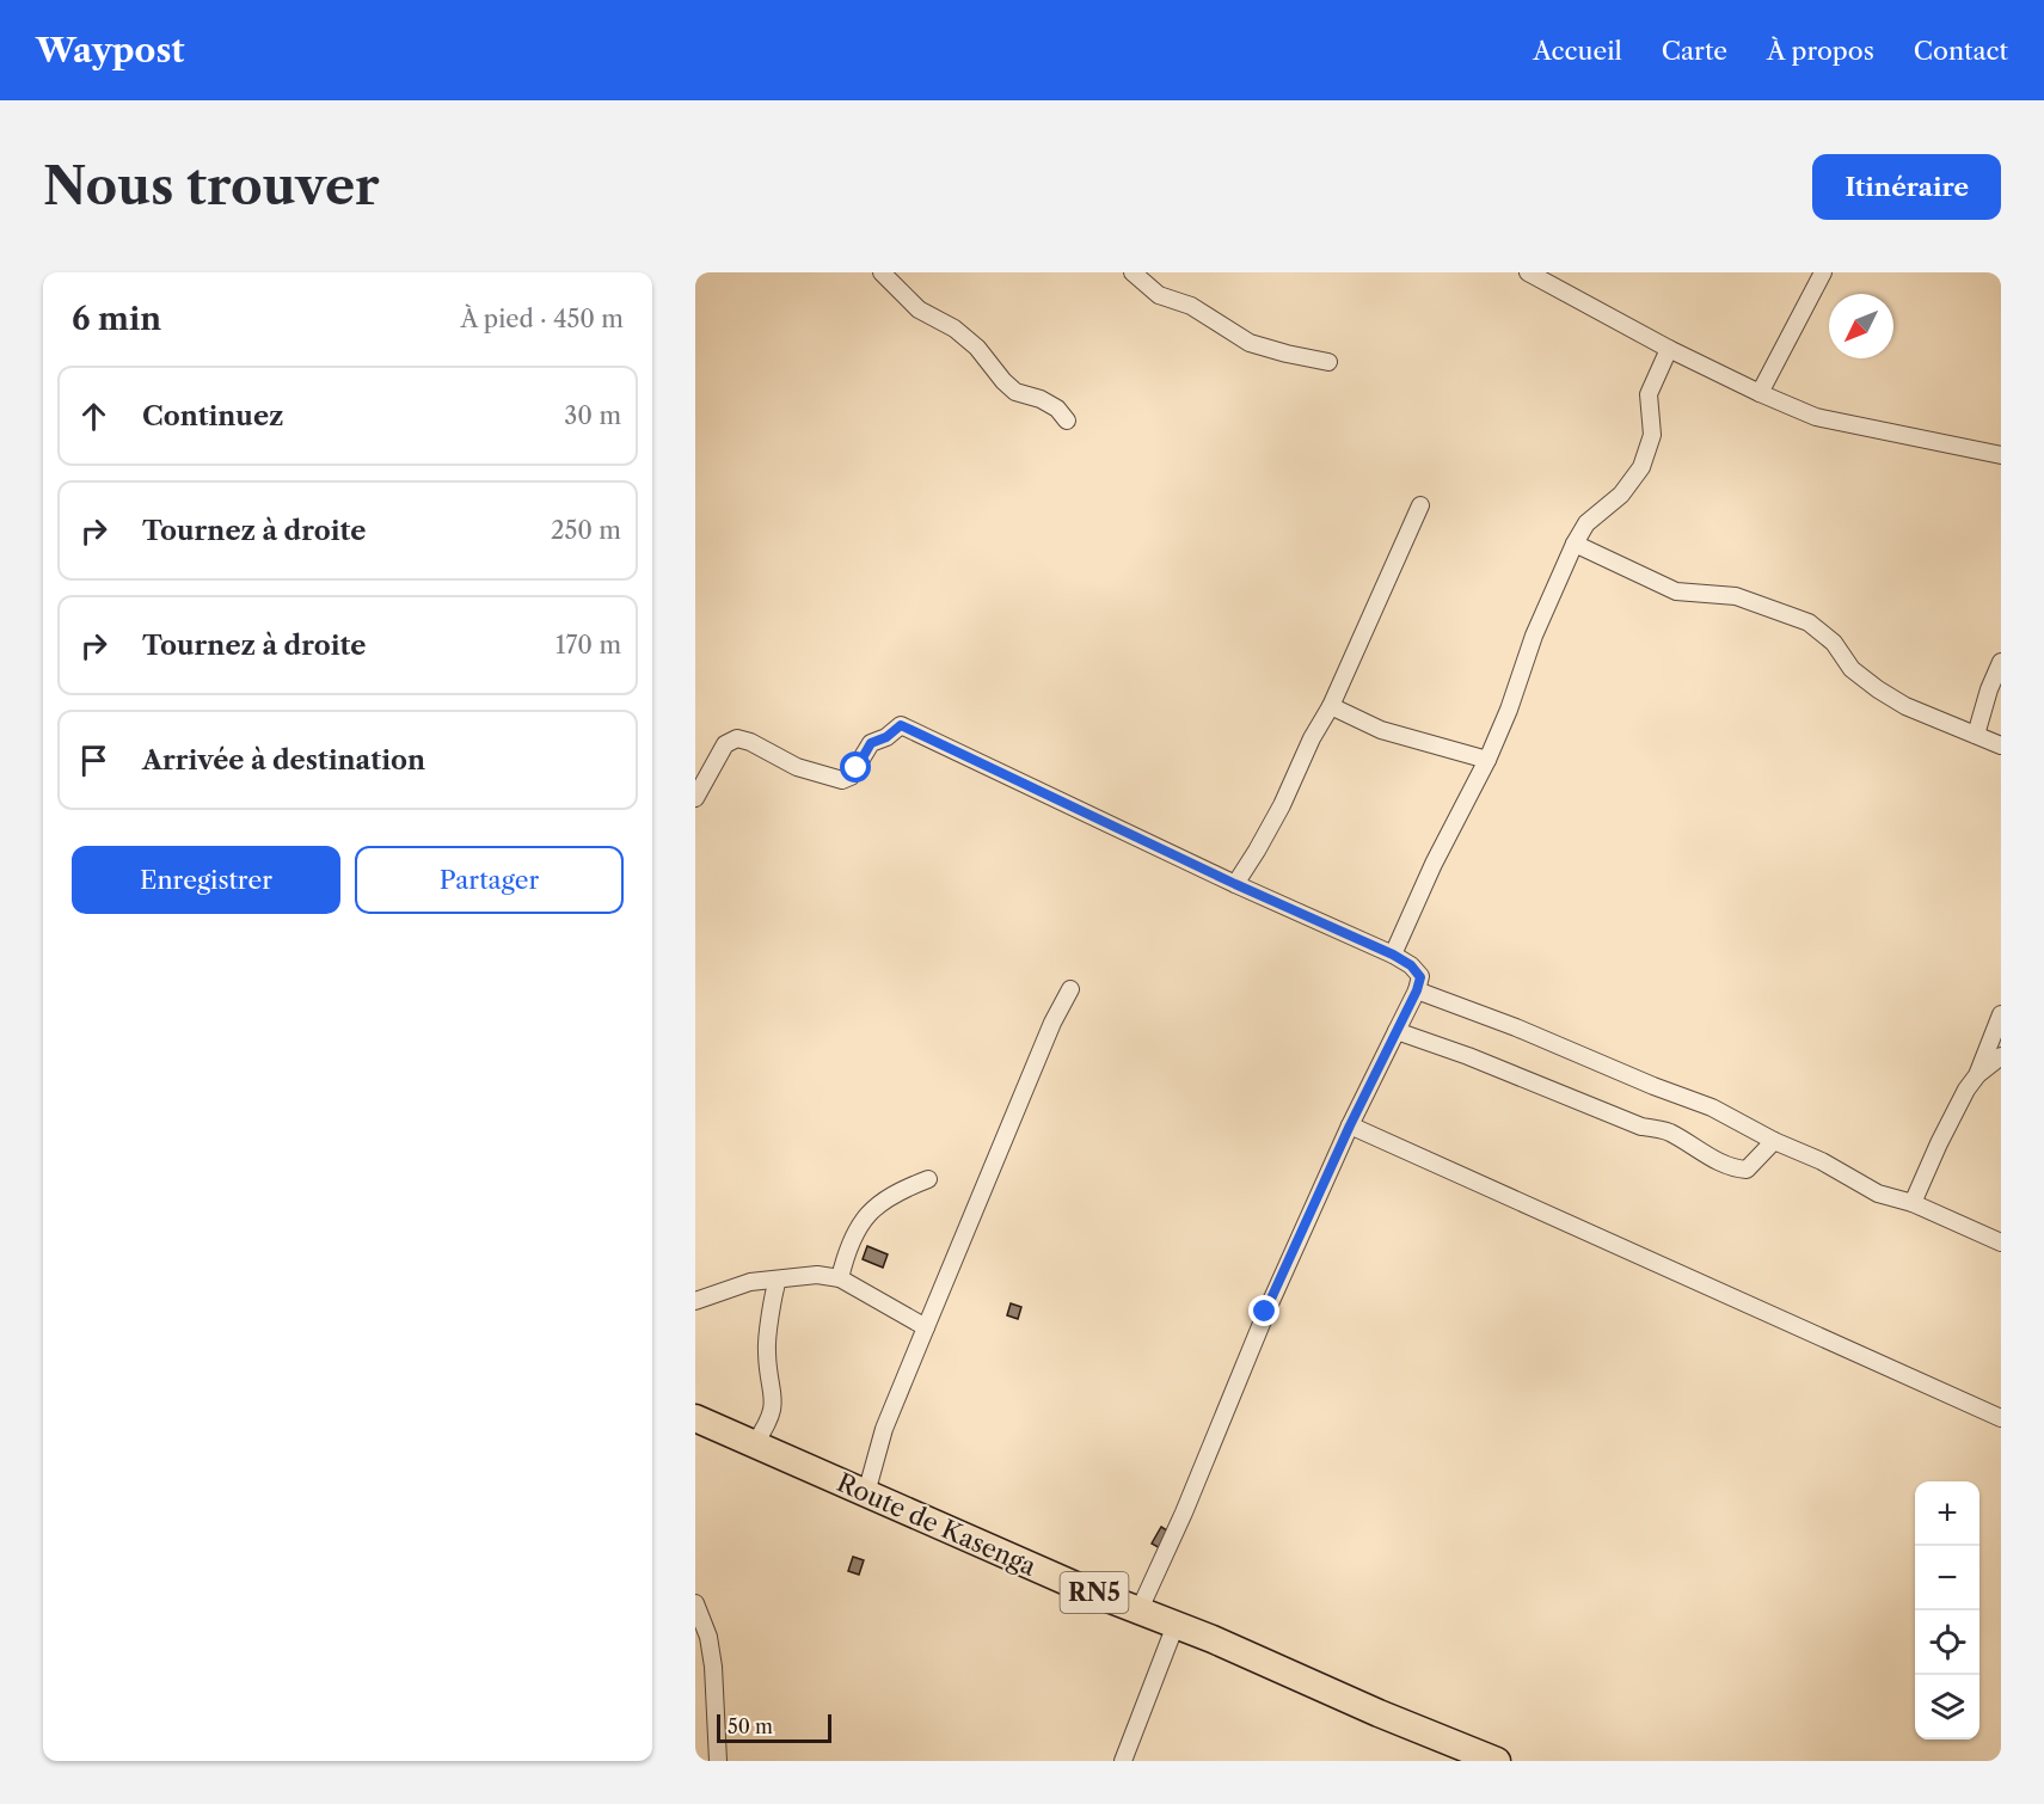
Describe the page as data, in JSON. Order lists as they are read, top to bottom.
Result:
{
  "streets": {
    "highway": ["Route de Kasenga", "RN5"]
  },
  "scale_bar": "50 m",
  "north": "bottom left",
  "page": {
    "header": "Waypost",
    "nav": [
      "Accueil",
      "Carte",
      "À propos",
      "Contact"
    ],
    "buttons": [
      "Itinéraire",
      ["Enregistrer", "Partager"]
    ],
    "title": "Nous trouver",
    "heading": ["6 min", "À pied · 450 m"],
    "list": [
      ["Continuez", "30 m"],
      ["Tournez à droite", "250 m"],
      ["Tournez à droite", "170 m"],
      "Arrivée à destination"
    ],
    "map_buttons": ["+", "−"],
    "scale": "50 m"
  }
}
